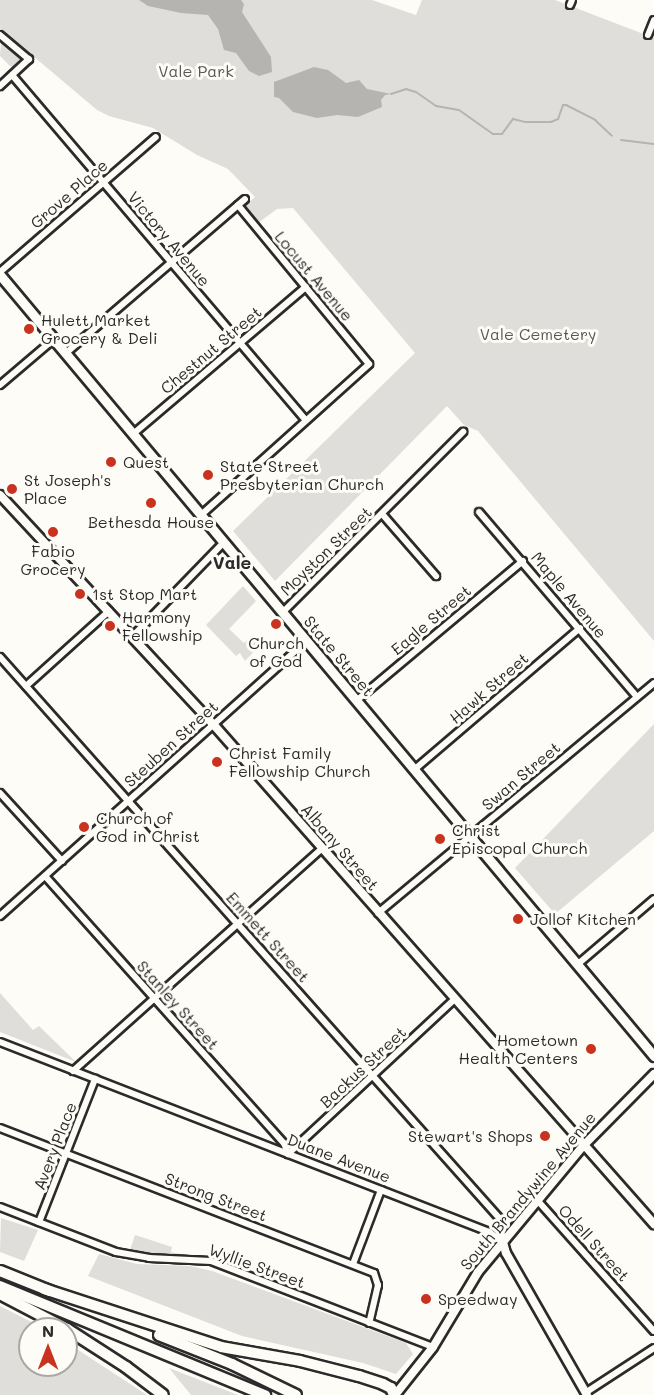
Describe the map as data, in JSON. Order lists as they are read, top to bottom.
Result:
{
  "streets": {
    "main road": ["State Street"],
    "street": [
      "Grove Place",
      "Victory Avenue",
      "Locust Avenue",
      "Chestnut Street",
      "Moyston Street",
      "Maple Avenue",
      "Eagle Street",
      "Hawk Street",
      "Steuben Street",
      "Swan Street",
      "Albany Street",
      "Emmett Street",
      "Stanley Street",
      "Backus Street",
      "Avery Place",
      "Duane Avenue",
      "South Brandywine Avenue",
      "Strong Street",
      "Odell Street",
      "Wyllie Street"
    ]
  },
  "crossings": [
    ["Grove Place", "Victory Avenue"],
    ["Grove Place", "State Street"],
    ["Victory Avenue", "Locust Avenue"],
    ["Victory Avenue", "Chestnut Street"],
    ["Locust Avenue", "Chestnut Street"],
    ["Chestnut Street", "State Street"],
    ["Moyston Street", "State Street"],
    ["Maple Avenue", "Eagle Street"],
    ["Maple Avenue", "Hawk Street"],
    ["Maple Avenue", "Swan Street"],
    ["Eagle Street", "State Street"],
    ["State Street", "Hawk Street"],
    ["State Street", "Steuben Street"],
    ["State Street", "Swan Street"],
    ["Steuben Street", "Albany Street"],
    ["Steuben Street", "Emmett Street"],
    ["Steuben Street", "Stanley Street"],
    ["Swan Street", "Albany Street"],
    ["Albany Street", "Backus Street"],
    ["Albany Street", "South Brandywine Avenue"],
    ["Emmett Street", "Backus Street"],
    ["Emmett Street", "Duane Avenue"],
    ["Emmett Street", "South Brandywine Avenue"],
    ["Stanley Street", "Backus Street"],
    ["Stanley Street", "Duane Avenue"],
    ["Backus Street", "Duane Avenue"],
    ["Avery Place", "Duane Avenue"],
    ["Avery Place", "Strong Street"],
    ["Avery Place", "Wyllie Street"],
    ["Duane Avenue", "South Brandywine Avenue"],
    ["South Brandywine Avenue", "Odell Street"],
    ["South Brandywine Avenue", "Wyllie Street"],
    ["Strong Street", "Wyllie Street"]
  ],
  "districts": ["Vale"],
  "parks": ["Vale Park", "Vale Cemetery"],
  "places": [
    "Hulett Market Grocery & Deli",
    "Quest",
    "State Street Presbyterian Church",
    "St Joseph's Place",
    "Bethesda House",
    "Fabio Grocery",
    "1st Stop Mart",
    "Church of God",
    "Harmony Fellowship",
    "Christ Family Fellowship Church",
    "Church of God in Christ",
    "Christ Episcopal Church",
    "Jollof Kitchen",
    "Hometown Health Centers",
    "Stewart's Shops",
    "Speedway"
  ],
  "north": "top"
}
